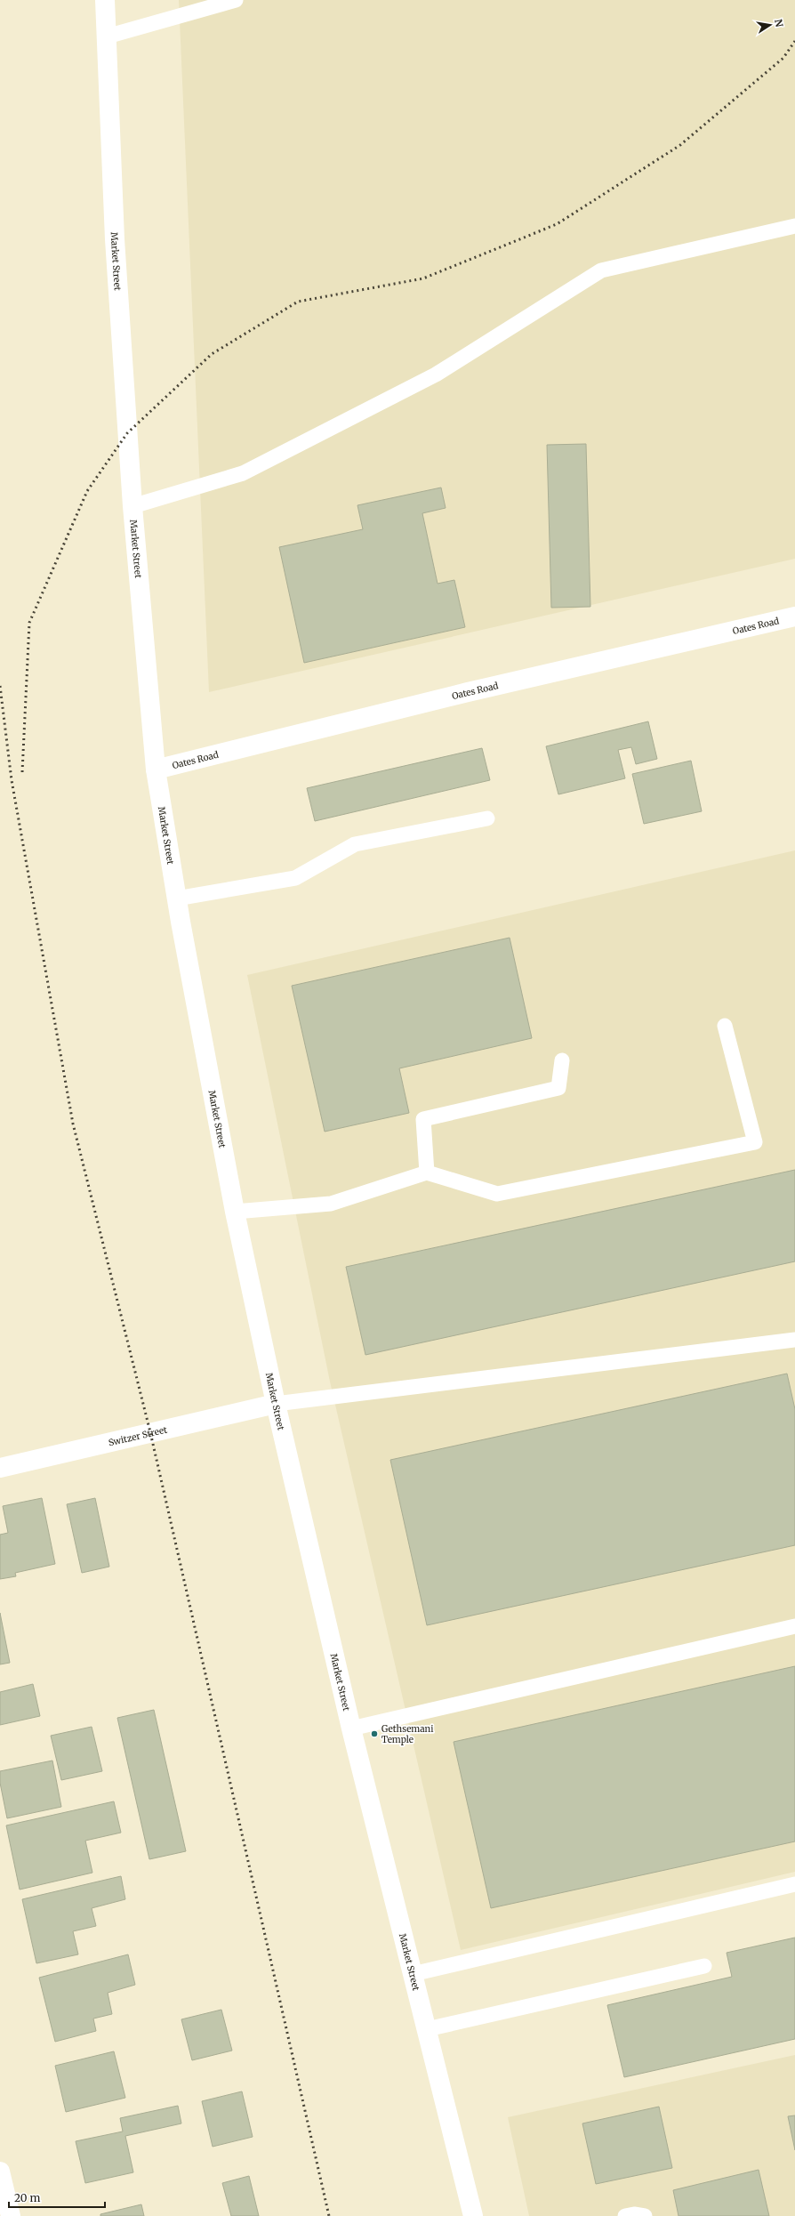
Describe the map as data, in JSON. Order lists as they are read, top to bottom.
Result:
{
  "streets": {
    "main road": ["Market Street", "Oates Road", "Switzer Street"]
  },
  "crossings": [
    ["Market Street", "Oates Road"],
    ["Market Street", "Switzer Street"]
  ],
  "places": ["Gethsemani Temple"],
  "scale_bar": "20 m",
  "north": "right"
}
